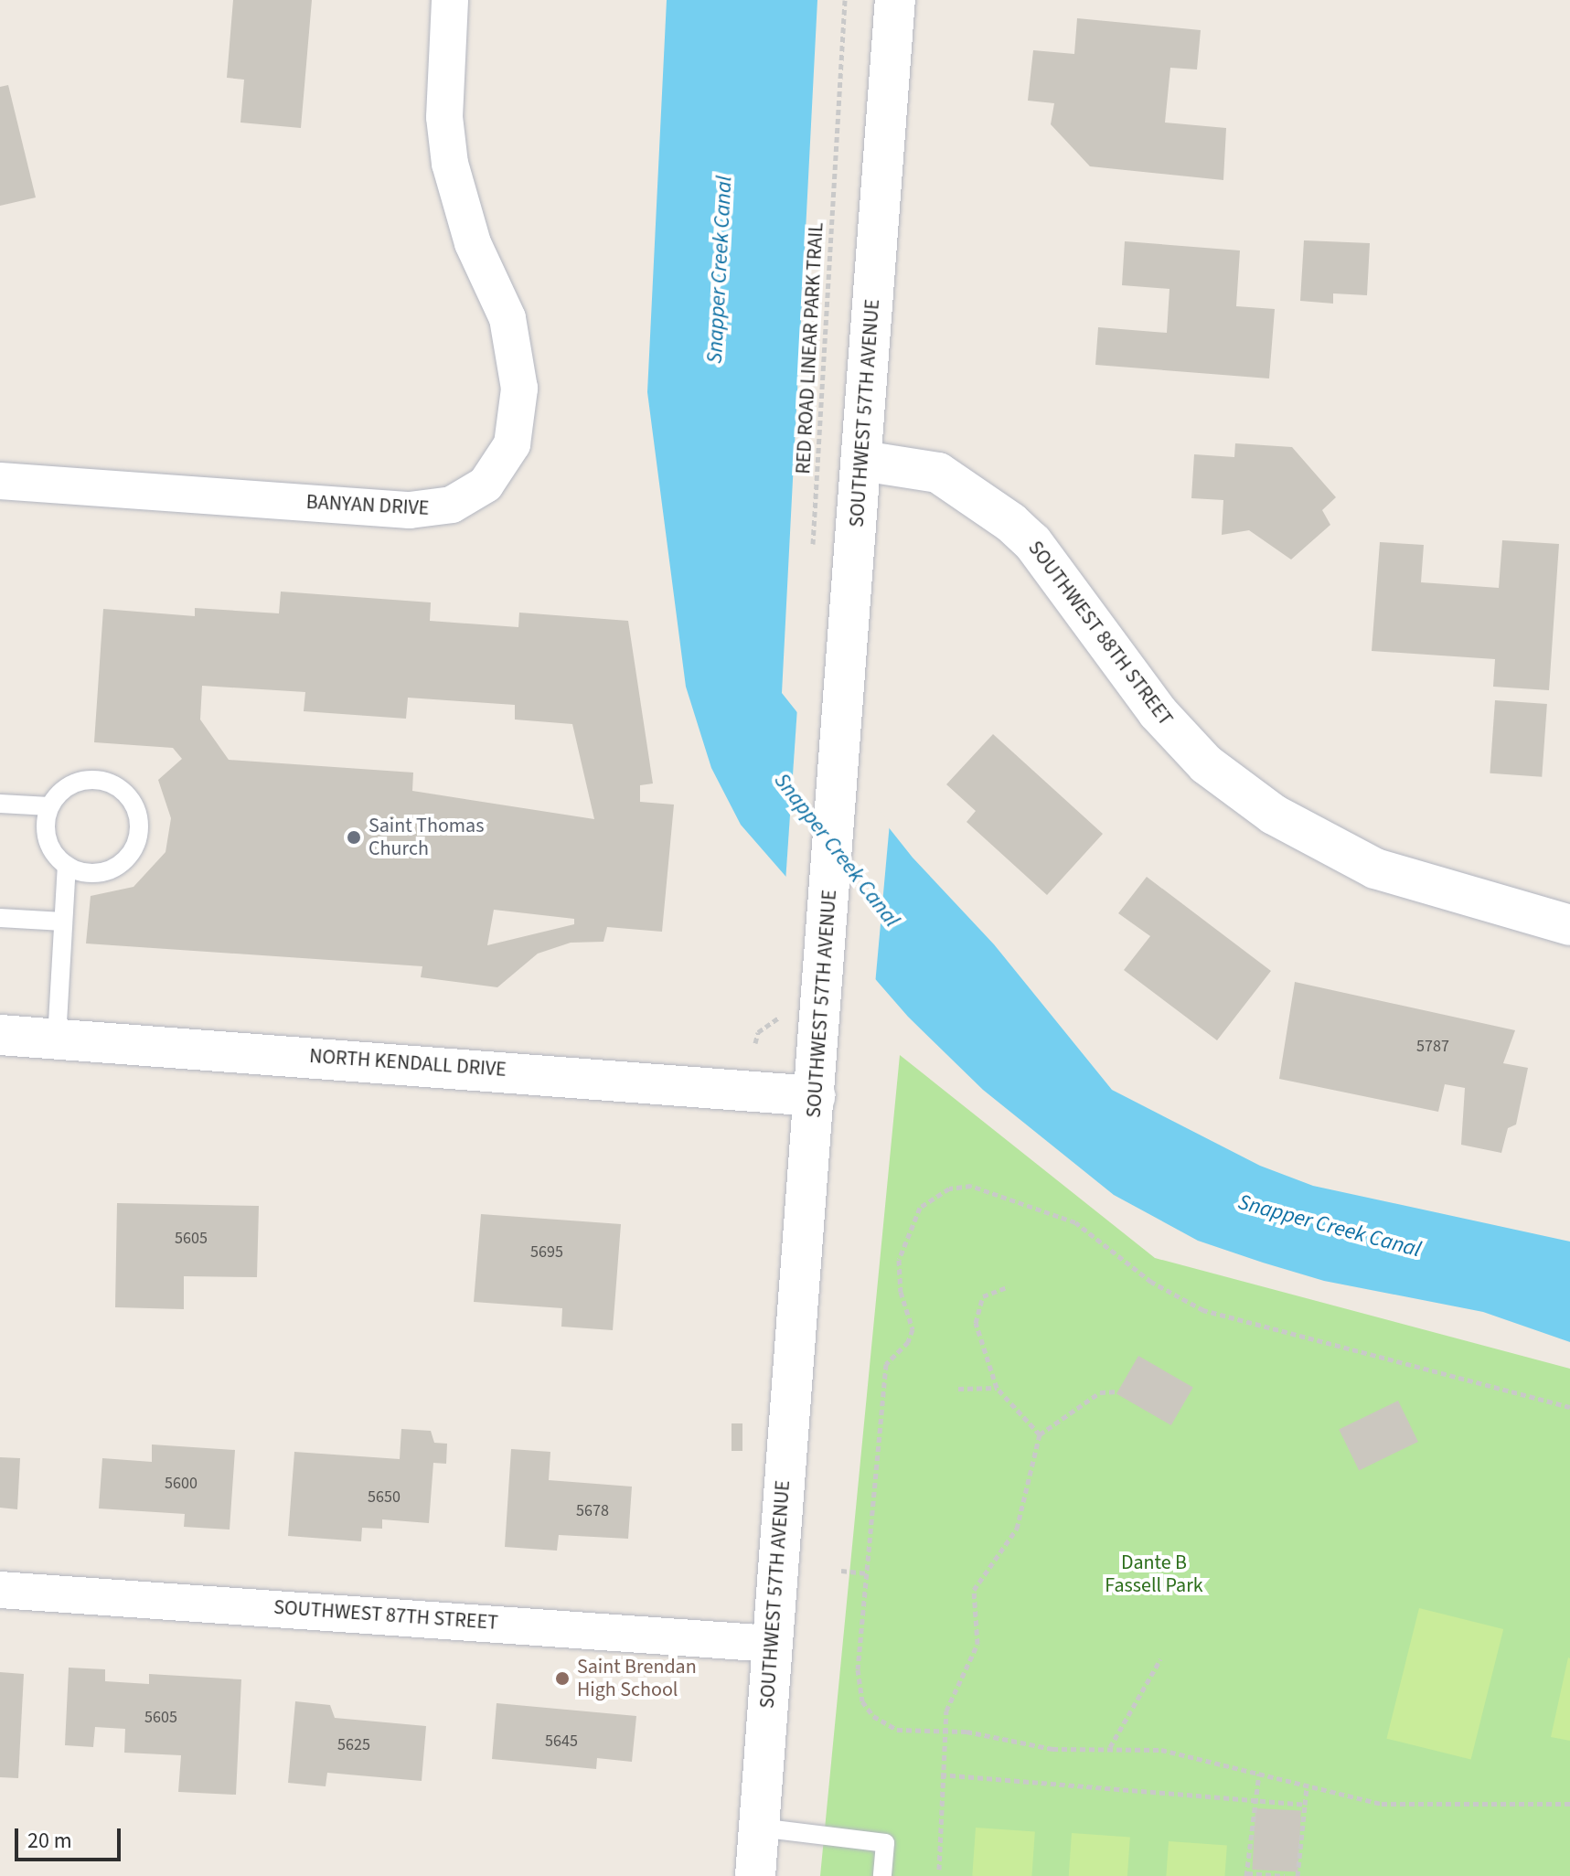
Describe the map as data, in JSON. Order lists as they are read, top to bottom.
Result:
{
  "streets": {
    "main road": ["SOUTHWEST 57TH AVENUE", "SOUTHWEST 88TH STREET", "NORTH KENDALL DRIVE"],
    "street": ["BANYAN DRIVE", "SOUTHWEST 87TH STREET"],
    "path": ["RED ROAD LINEAR PARK TRAIL"]
  },
  "crossings": [
    ["SOUTHWEST 57TH AVENUE", "SOUTHWEST 88TH STREET"],
    ["SOUTHWEST 57TH AVENUE", "NORTH KENDALL DRIVE"],
    ["SOUTHWEST 57TH AVENUE", "SOUTHWEST 87TH STREET"]
  ],
  "water": ["Snapper Creek Canal"],
  "parks": ["Dante B Fassell Park"],
  "places": ["Saint Thomas Church", "Saint Brendan High School"],
  "house_numbers": [
    "5787",
    "5605",
    "5695",
    "5600",
    "5650",
    "5678",
    "5605",
    "5645",
    "5625"
  ],
  "scale_bar": "20 m"
}
